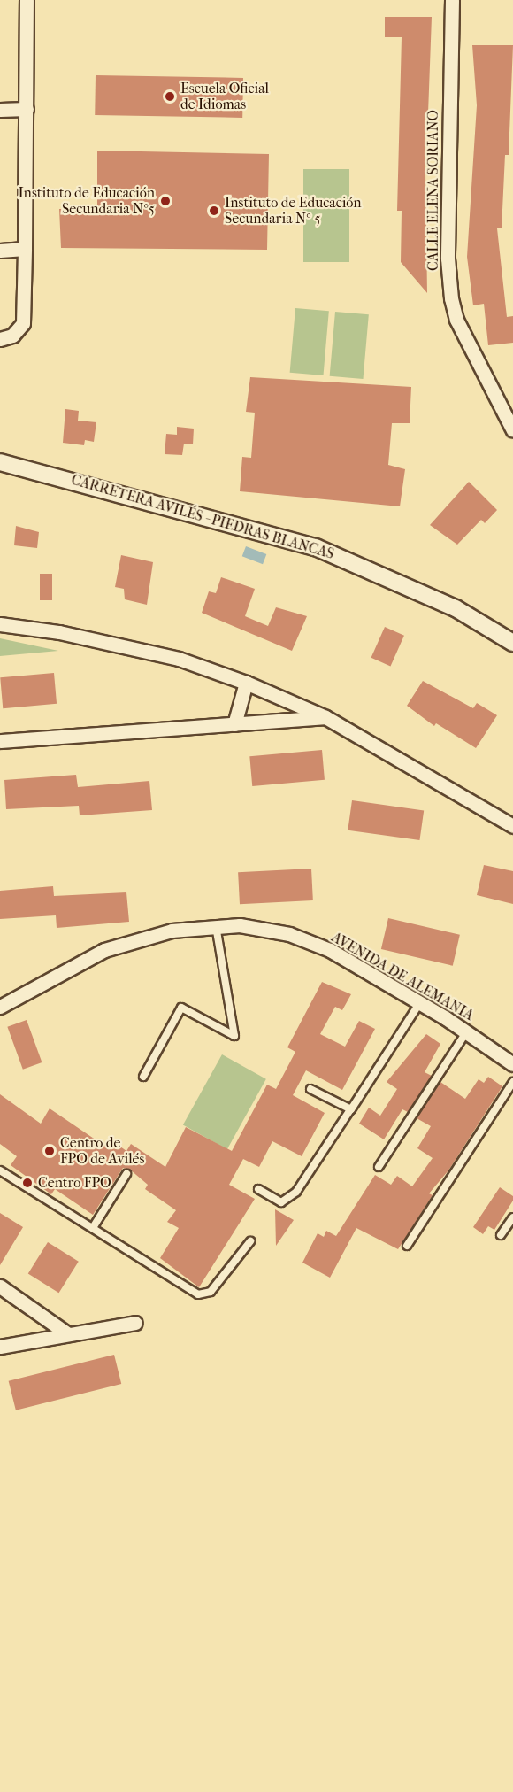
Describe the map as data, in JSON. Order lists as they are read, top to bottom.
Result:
{
  "streets": {
    "street": ["CALLE ELENA SORIANO", "CARRETERA AVILÉS - PIEDRAS BLANCAS", "AVENIDA DE ALEMANIA"]
  },
  "places": [
    "Escuela Oficial de Idiomas",
    "Instituto de Educación Secundaria Nº5",
    "Instituto de Educación Secundaria Nº 5",
    "Centro de FPO de Avilés",
    "Centro FPO"
  ]
}
